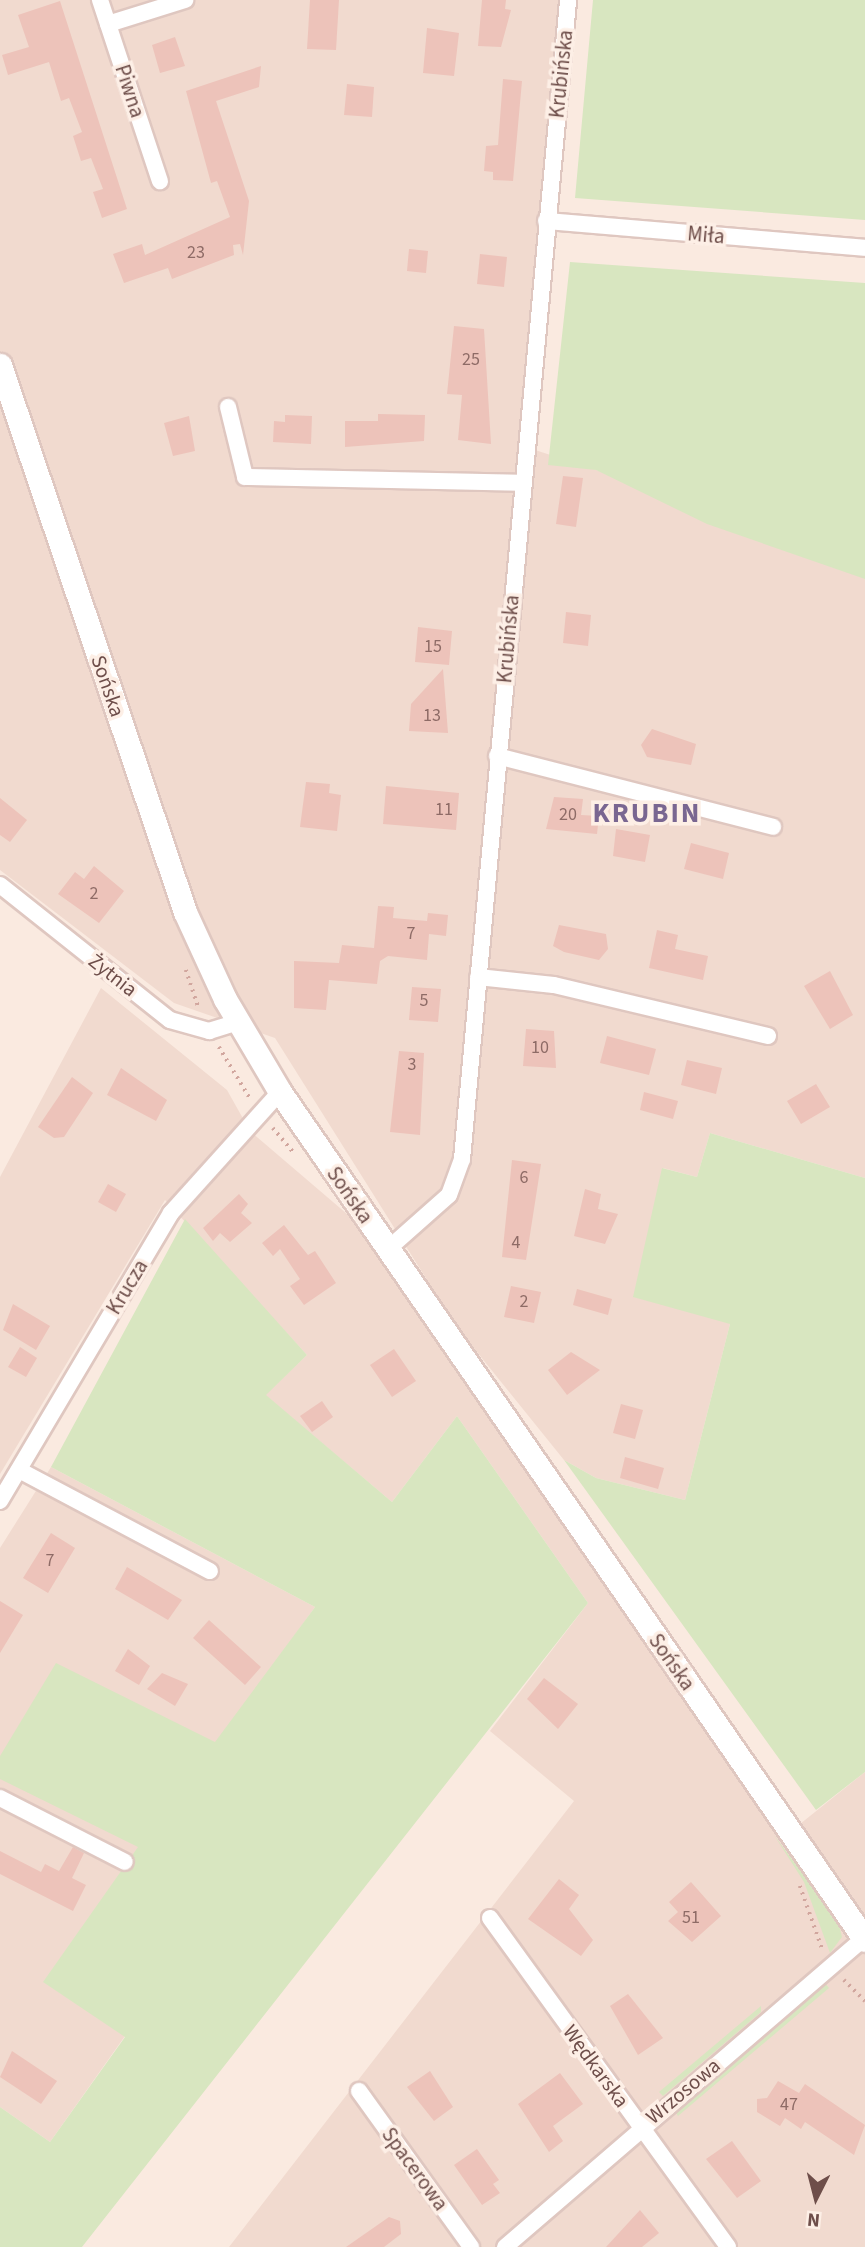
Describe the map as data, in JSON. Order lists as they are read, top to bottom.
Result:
{
  "streets": {
    "street": [
      "Krubińska",
      "Piwna",
      "Miła",
      "Sońska",
      "Żytnia",
      "Krucza",
      "Wędkarska",
      "Wrzosowa",
      "Spacerowa"
    ]
  },
  "crossings": [
    ["Krubińska", "Miła"],
    ["Krubińska", "Sońska"],
    ["Sońska", "Żytnia"],
    ["Sońska", "Krucza"],
    ["Sońska", "Wrzosowa"],
    ["Wędkarska", "Wrzosowa"]
  ],
  "districts": ["KRUBIN"],
  "house_numbers": [
    "23",
    "25",
    "15",
    "13",
    "11",
    "20",
    "2",
    "7",
    "5",
    "10",
    "3",
    "6",
    "4",
    "2",
    "7",
    "51",
    "47"
  ],
  "north": "bottom"
}
